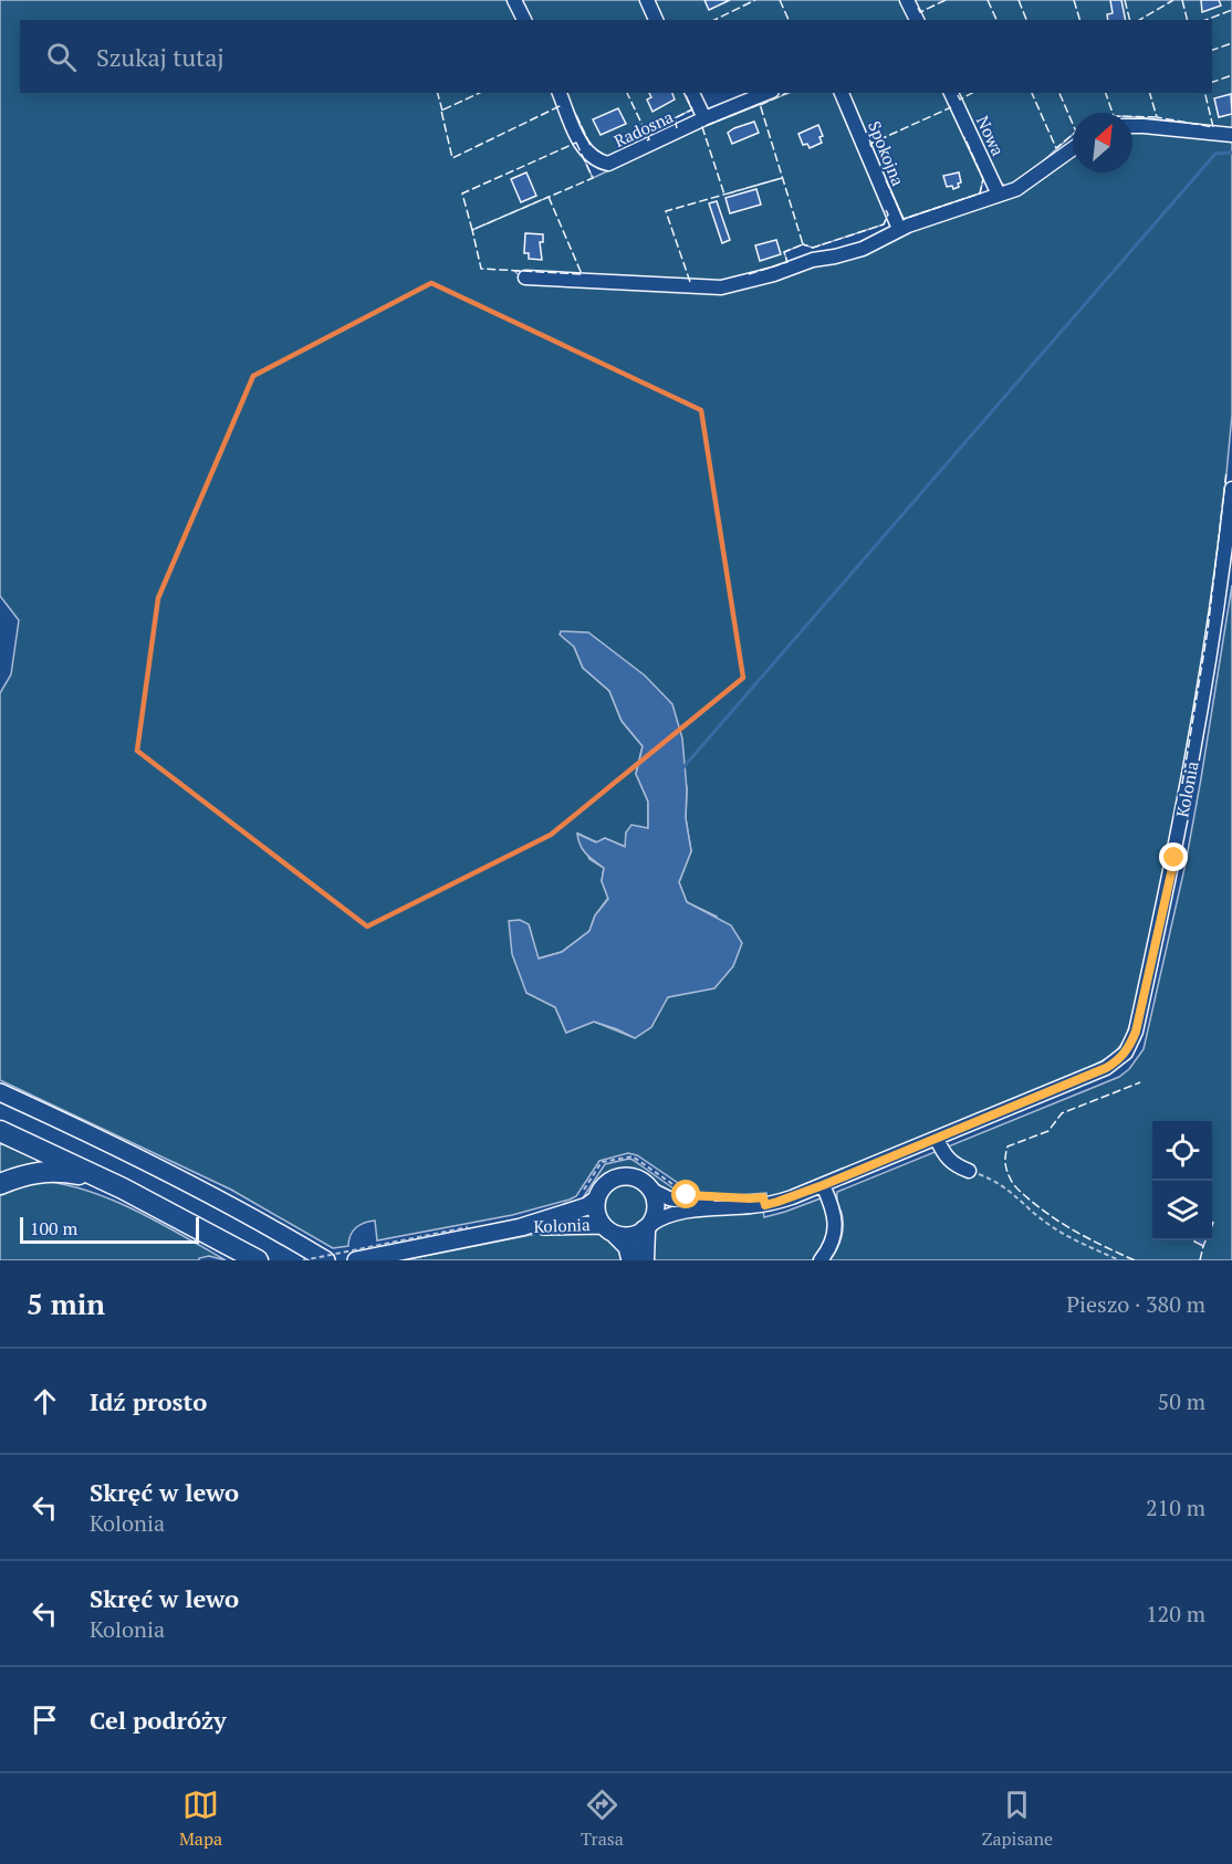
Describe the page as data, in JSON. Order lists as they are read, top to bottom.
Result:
{
  "streets": {
    "main road": ["Kolonia"],
    "street": ["Radosna", "Nowa", "Spokojna"]
  },
  "scale_bar": "100 m",
  "north": "top right",
  "page": {
    "search": "Szukaj tutaj",
    "scale": "100 m",
    "heading": ["5 min", "Pieszo · 380 m"],
    "list": [
      ["Idź prosto", "50 m"],
      ["Skręć w lewo", "Kolonia", "210 m"],
      ["Skręć w lewo", "Kolonia", "120 m"],
      "Cel podróży"
    ],
    "nav": ["Mapa", "Trasa", "Zapisane"]
  }
}
